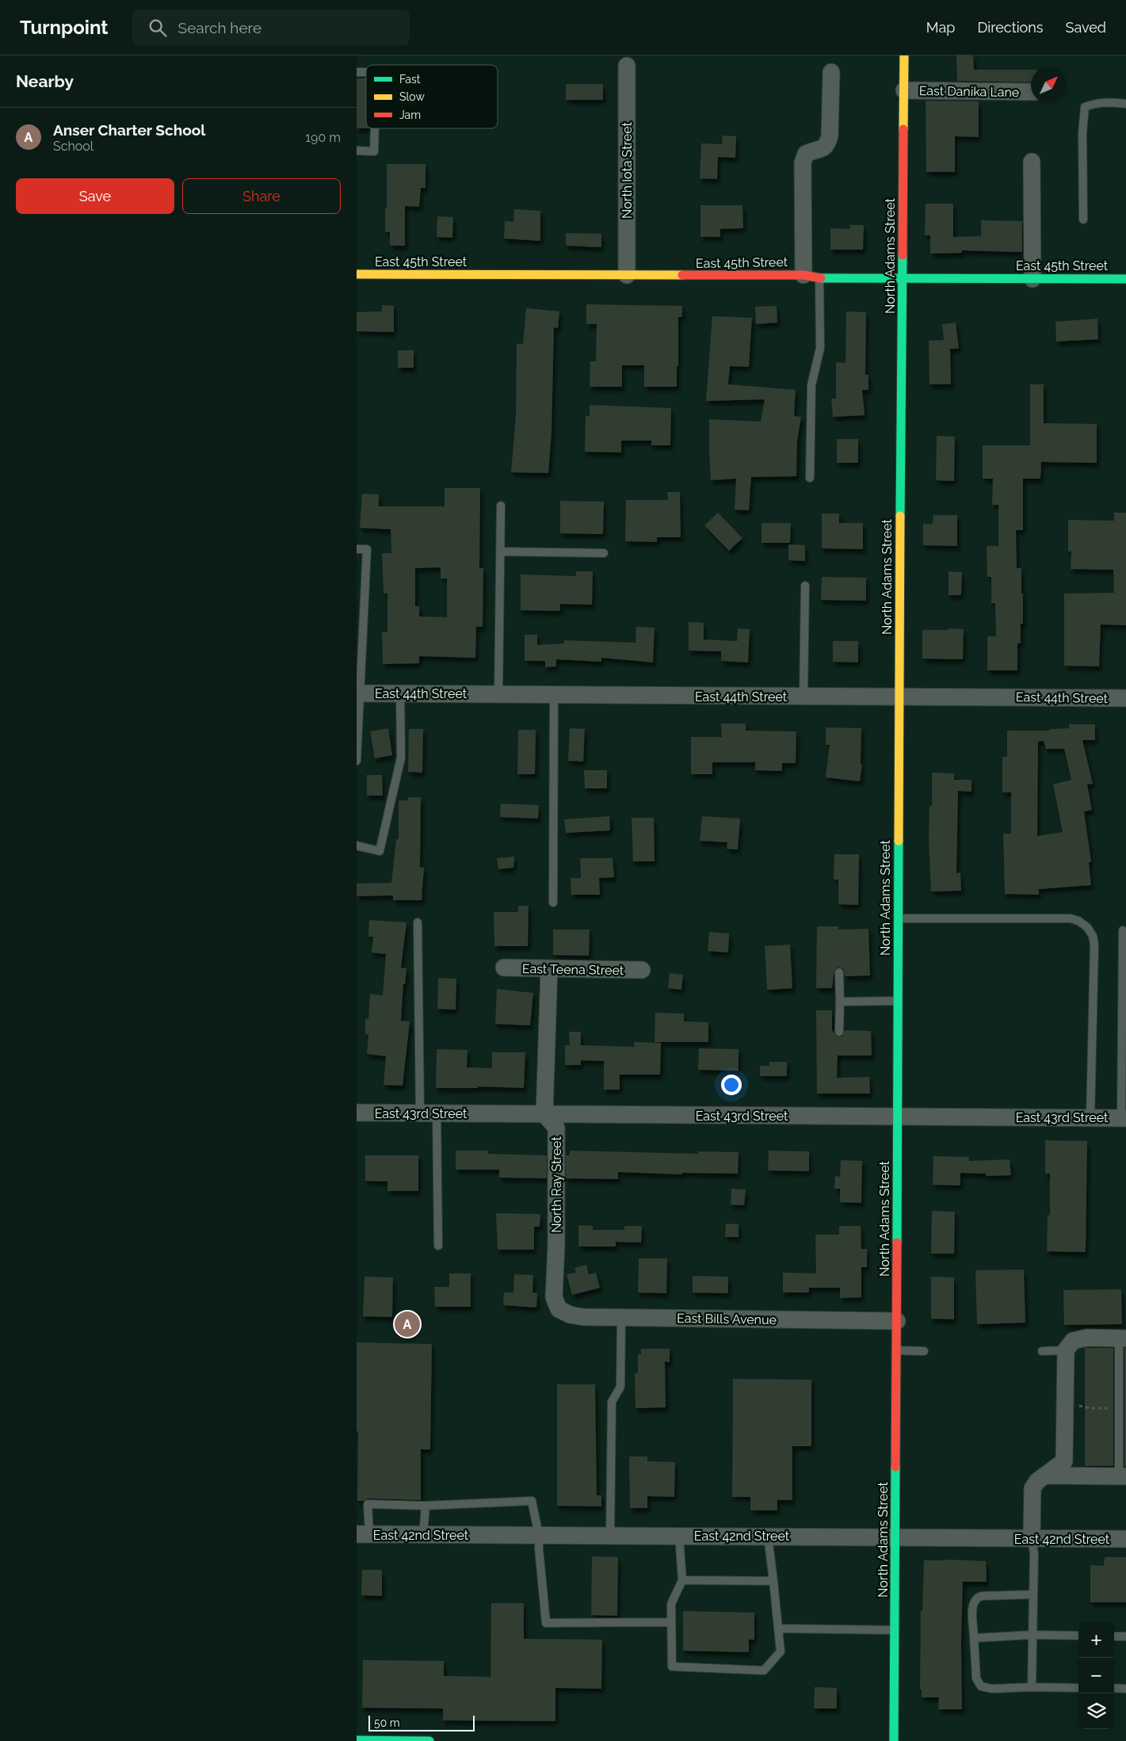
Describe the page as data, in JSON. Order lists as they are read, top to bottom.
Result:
{
  "streets": {
    "street": [
      "East Danika Lane",
      "North Iota Street",
      "North Adams Street",
      "East 45th Street",
      "East 44th Street",
      "East Teena Street",
      "East 43rd Street",
      "North Ray Street",
      "East Bills Avenue",
      "East 42nd Street"
    ]
  },
  "crossings": [
    ["East Danika Lane", "North Adams Street"],
    ["North Iota Street", "East 45th Street"],
    ["North Adams Street", "East 45th Street"],
    ["North Adams Street", "East 44th Street"],
    ["North Adams Street", "East 43rd Street"],
    ["North Adams Street", "East Bills Avenue"],
    ["North Adams Street", "East 42nd Street"],
    ["East 43rd Street", "North Ray Street"],
    ["North Ray Street", "East Bills Avenue"]
  ],
  "legend": ["Fast", "Slow", "Jam"],
  "scale_bar": "50 m",
  "north": "top right",
  "page": {
    "header": "Turnpoint",
    "search": "Search here",
    "nav": ["Map", "Directions", "Saved"],
    "heading": "Nearby",
    "list": [
      {
        "mark": "A",
        "name": "Anser Charter School",
        "note": "School",
        "value": "190 m"
      }
    ],
    "buttons": ["Save", "Share"],
    "pins": "A",
    "map_buttons": ["+", "−"],
    "scale": "50 m"
  }
}
